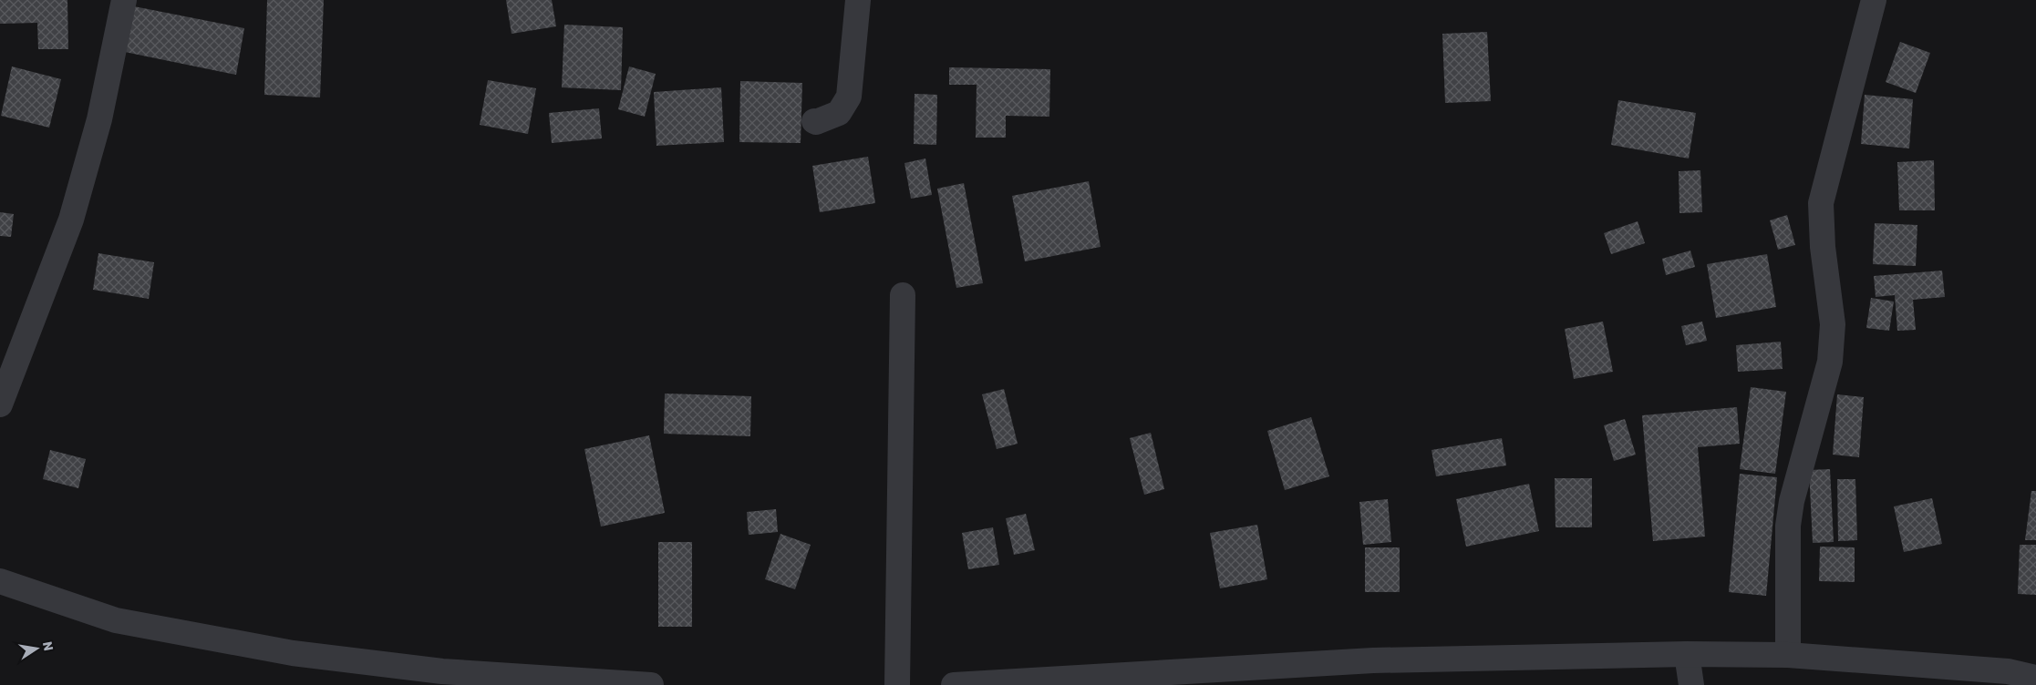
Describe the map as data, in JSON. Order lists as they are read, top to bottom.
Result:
{
  "north": "right"
}
